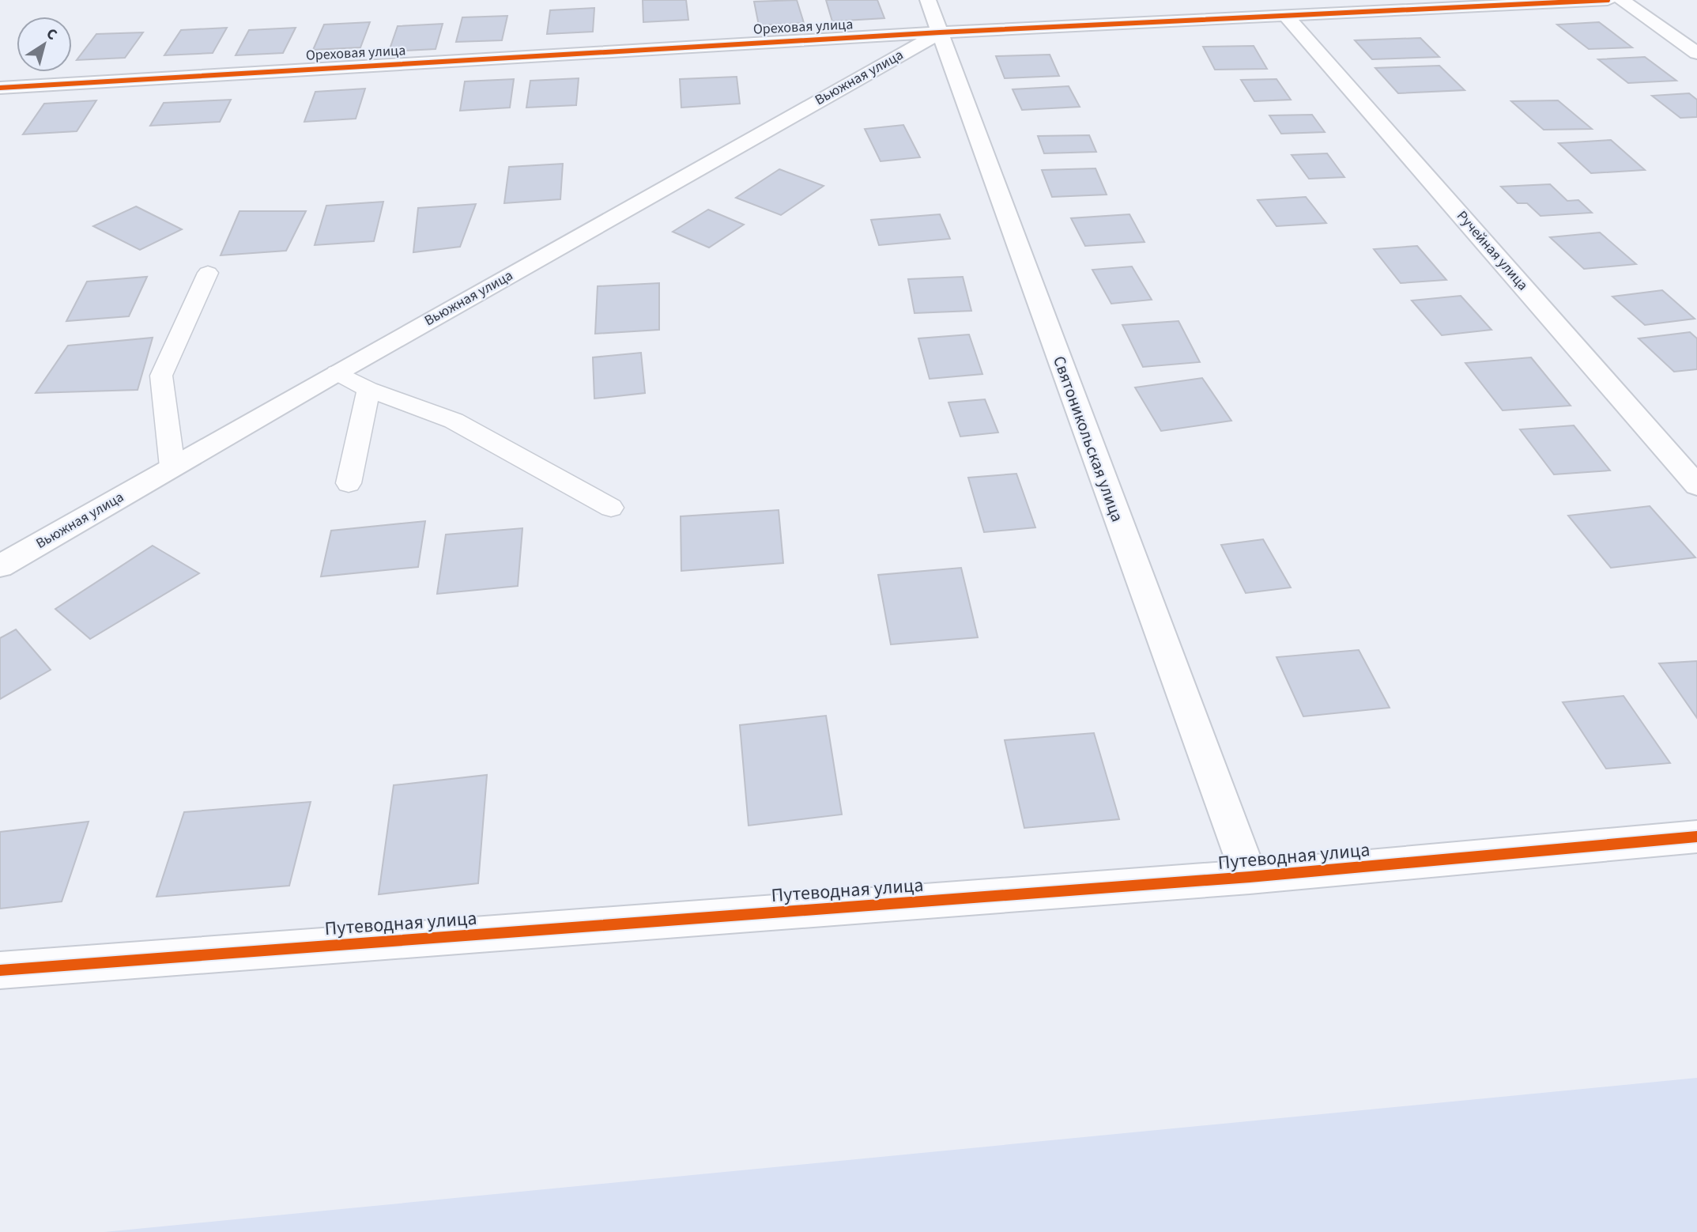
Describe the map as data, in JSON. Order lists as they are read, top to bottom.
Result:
{
  "streets": {
    "street": [
      "Ореховая улица",
      "Вьюжная улица",
      "Ручейная улица",
      "Святоникольская улица",
      "Путеводная улица"
    ]
  },
  "crossings": [
    ["Ореховая улица", "Вьюжная улица"],
    ["Ореховая улица", "Ручейная улица"],
    ["Ореховая улица", "Святоникольская улица"],
    ["Вьюжная улица", "Святоникольская улица"],
    ["Святоникольская улица", "Путеводная улица"]
  ],
  "north": "top right"
}
